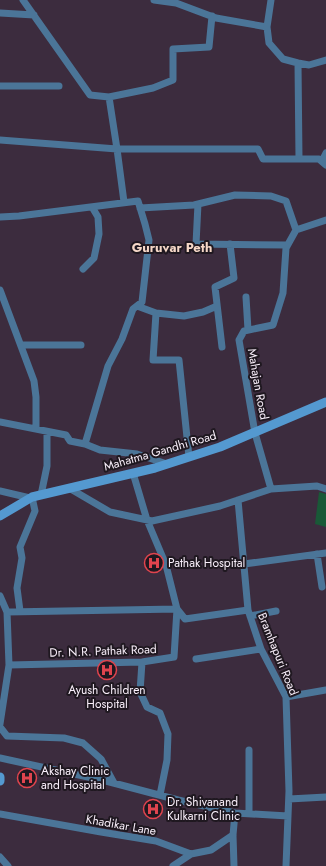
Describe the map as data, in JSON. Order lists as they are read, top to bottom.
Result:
{
  "streets": {
    "main road": ["Mahatma Gandhi Road"],
    "street": [
      "Mahajan Road",
      "Dr. N.R. Pathak Road",
      "Bramhapuri Road",
      "Khadikar Lane"
    ]
  },
  "crossings": [
    ["Mahajan Road", "Mahatma Gandhi Road"],
    ["Mahatma Gandhi Road", "Dr. N.R. Pathak Road"]
  ],
  "districts": ["Guruvar Peth"],
  "places": {
    "hospital": [
      "Pathak Hospital",
      "Ayush Children Hospital",
      "Akshay Clinic and Hospital",
      "Dr. Shivanand Kulkarni Clinic"
    ]
  }
}
